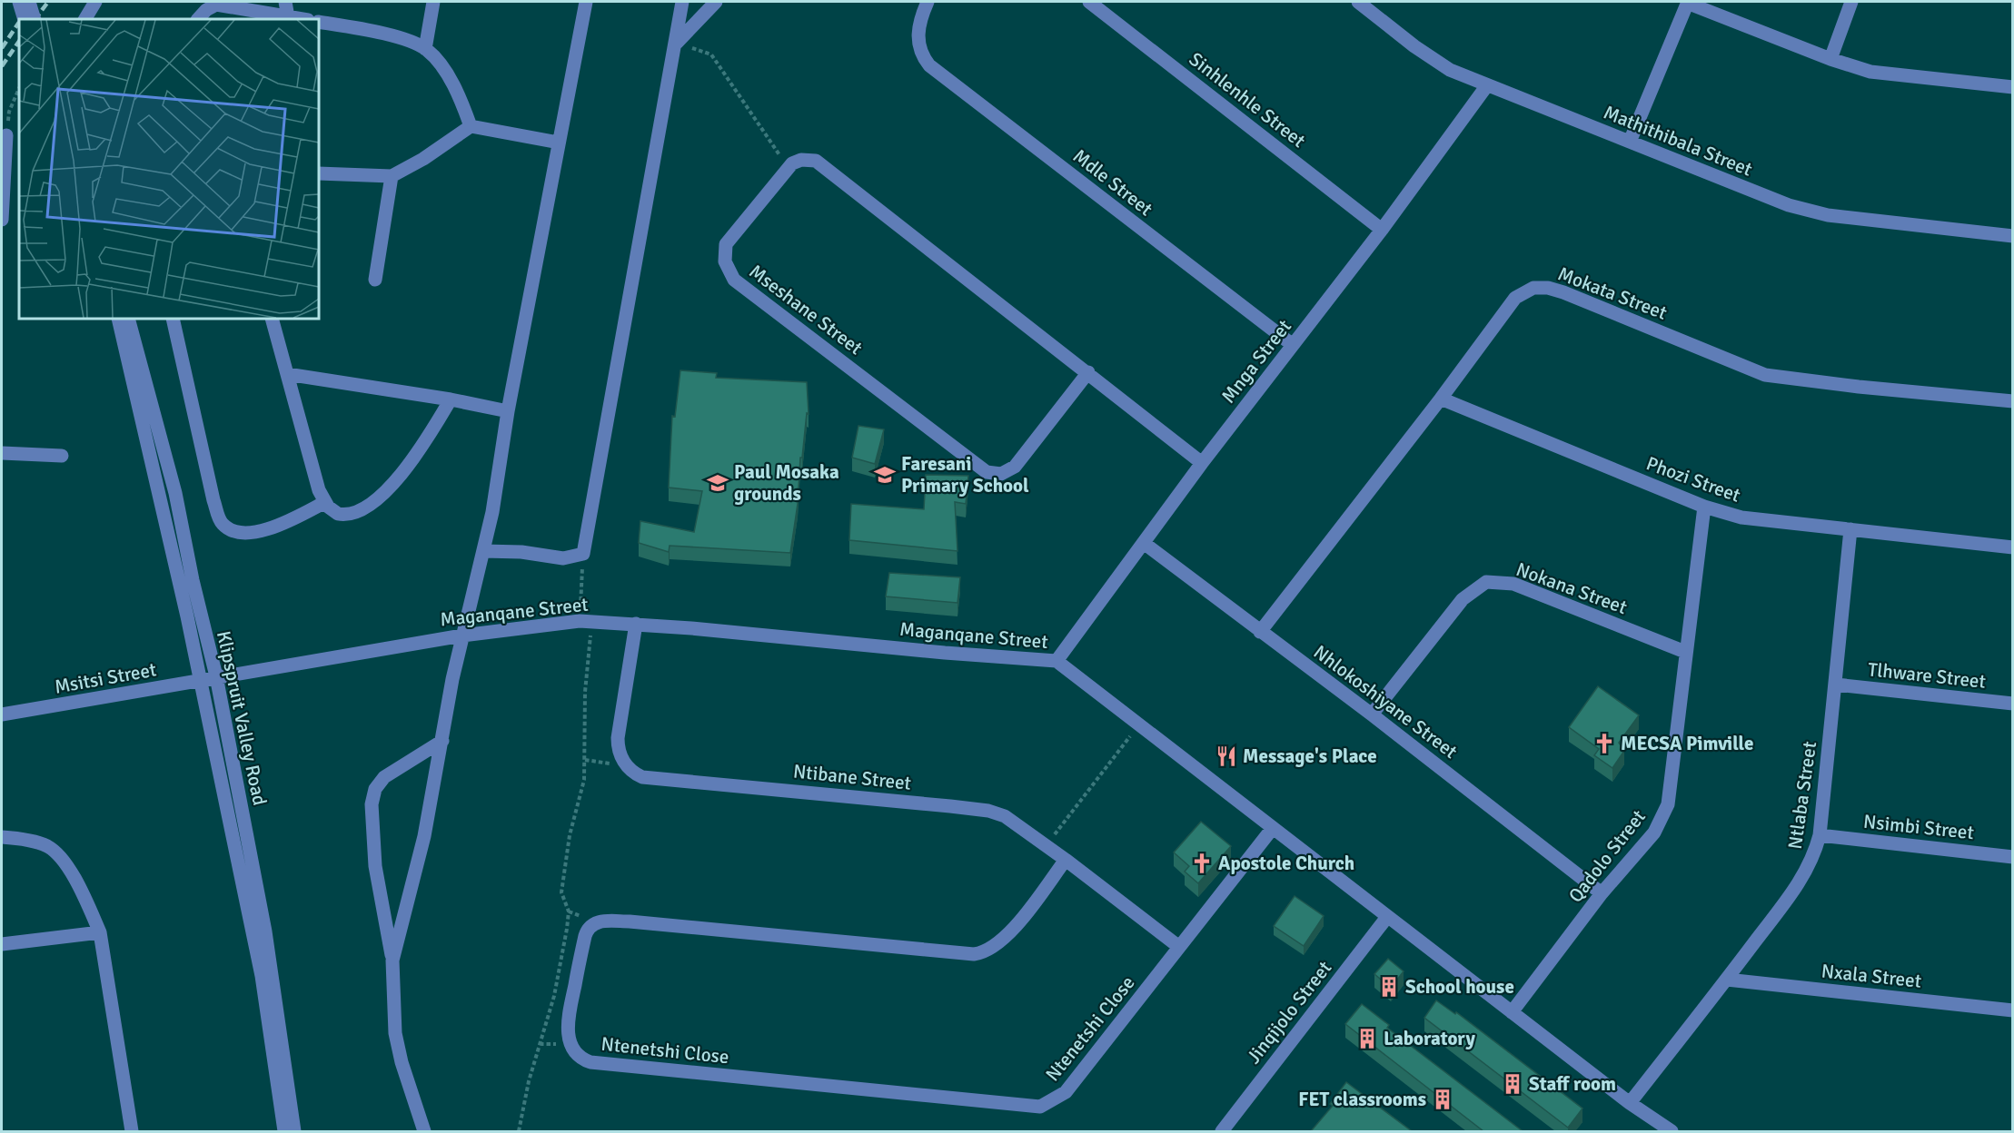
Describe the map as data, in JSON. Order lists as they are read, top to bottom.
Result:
{
  "streets": {
    "street": [
      "Sinhlenhle Street",
      "Mathithibala Street",
      "Mdle Street",
      "Mokata Street",
      "Mseshane Street",
      "Mnga Street",
      "Phozi Street",
      "Nokana Street",
      "Maganqane Street",
      "Tlhware Street",
      "Msitsi Street",
      "Nhlokoshiyane Street",
      "Klipspruit Valley Road",
      "Ntibane Street",
      "Ntlaba Street",
      "Nsimbi Street",
      "Qadolo Street",
      "Nxala Street",
      "Jinqijolo Street",
      "Ntenetshi Close"
    ]
  },
  "crossings": [
    ["Sinhlenhle Street", "Mnga Street"],
    ["Mathithibala Street", "Mnga Street"],
    ["Mdle Street", "Mnga Street"],
    ["Mokata Street", "Phozi Street"],
    ["Mokata Street", "Nhlokoshiyane Street"],
    ["Mnga Street", "Maganqane Street"],
    ["Mnga Street", "Nhlokoshiyane Street"],
    ["Phozi Street", "Ntlaba Street"],
    ["Phozi Street", "Qadolo Street"],
    ["Nokana Street", "Nhlokoshiyane Street"],
    ["Nokana Street", "Qadolo Street"],
    ["Maganqane Street", "Msitsi Street"],
    ["Maganqane Street", "Klipspruit Valley Road"],
    ["Maganqane Street", "Ntibane Street"],
    ["Maganqane Street", "Ntlaba Street"],
    ["Maganqane Street", "Qadolo Street"],
    ["Maganqane Street", "Jinqijolo Street"],
    ["Maganqane Street", "Ntenetshi Close"],
    ["Tlhware Street", "Ntlaba Street"],
    ["Msitsi Street", "Klipspruit Valley Road"],
    ["Nhlokoshiyane Street", "Qadolo Street"],
    ["Ntibane Street", "Ntenetshi Close"],
    ["Ntlaba Street", "Nsimbi Street"],
    ["Ntlaba Street", "Nxala Street"]
  ],
  "places": {
    "school or university": ["Faresani Primary School", "Paul Mosaka grounds"],
    "church": ["MECSA Pimville", "Apostole Church"],
    "restaurant": ["Message's Place"],
    "building": [
      "School house",
      "Laboratory",
      "Staff room",
      "FET classrooms"
    ]
  }
}
